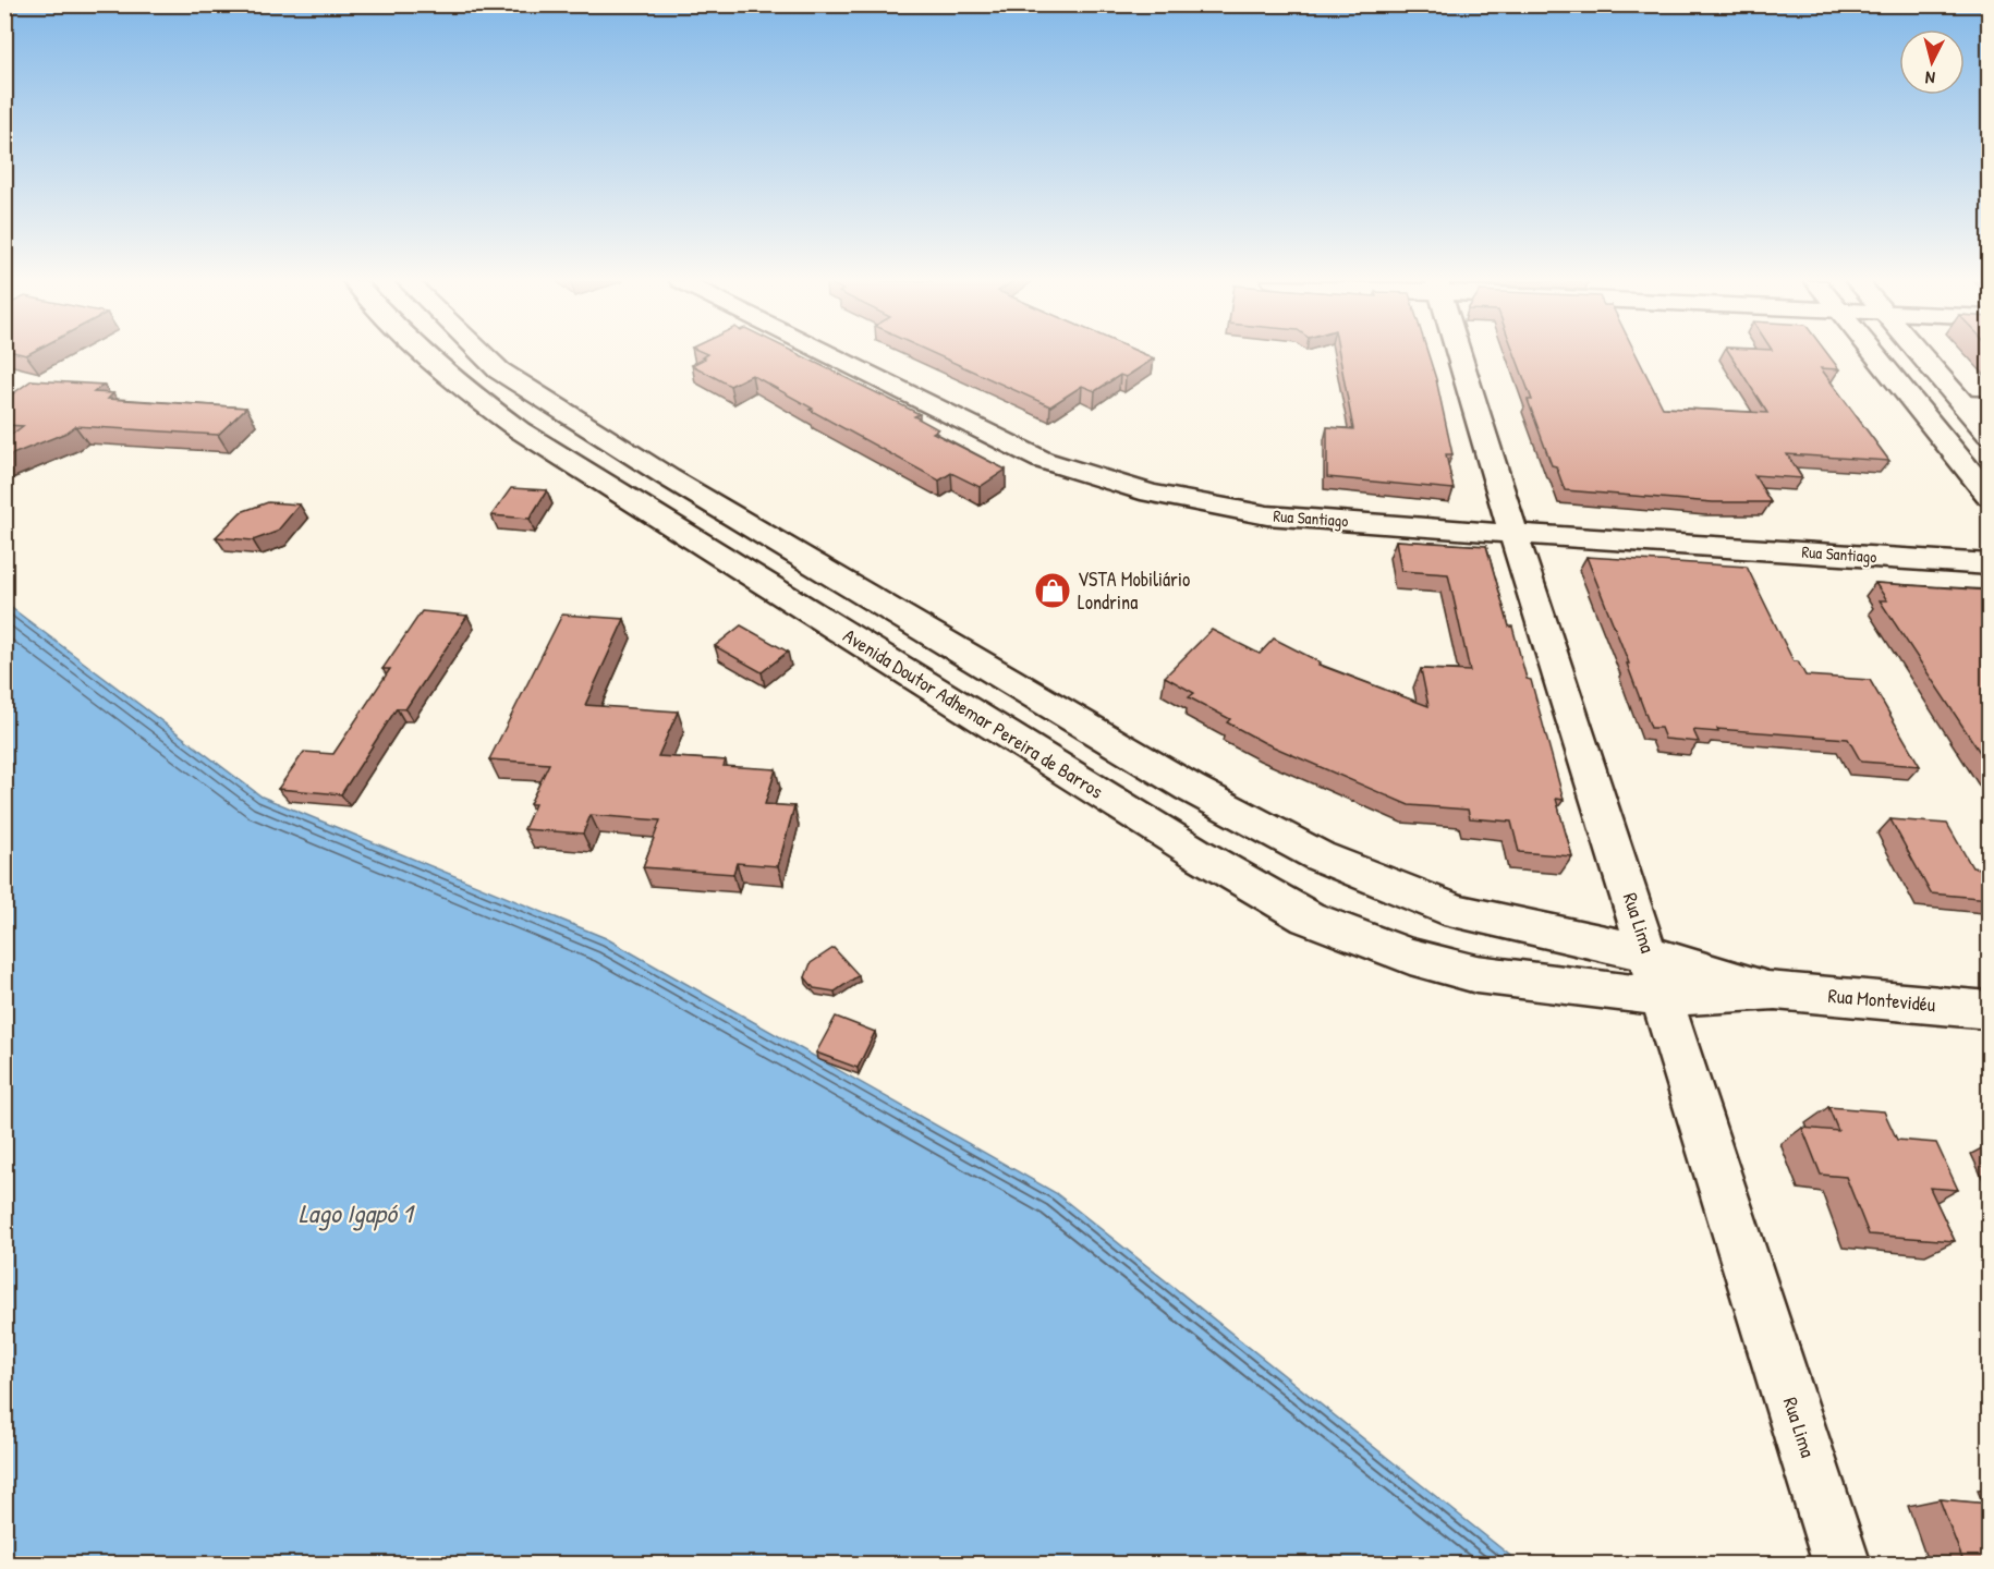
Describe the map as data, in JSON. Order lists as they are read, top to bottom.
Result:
{
  "streets": {
    "street": [
      "Rua Santiago",
      "Avenida Doutor Adhemar Pereira de Barros",
      "Rua Lima",
      "Rua Montevidéu"
    ]
  },
  "crossings": [
    ["Rua Santiago", "Rua Lima"],
    ["Avenida Doutor Adhemar Pereira de Barros", "Rua Lima"],
    ["Avenida Doutor Adhemar Pereira de Barros", "Rua Montevidéu"],
    ["Rua Lima", "Rua Montevidéu"]
  ],
  "water": ["Lago Igapó 1"],
  "places": {
    "shop": ["VSTA Mobiliário Londrina"]
  },
  "north": "bottom"
}
